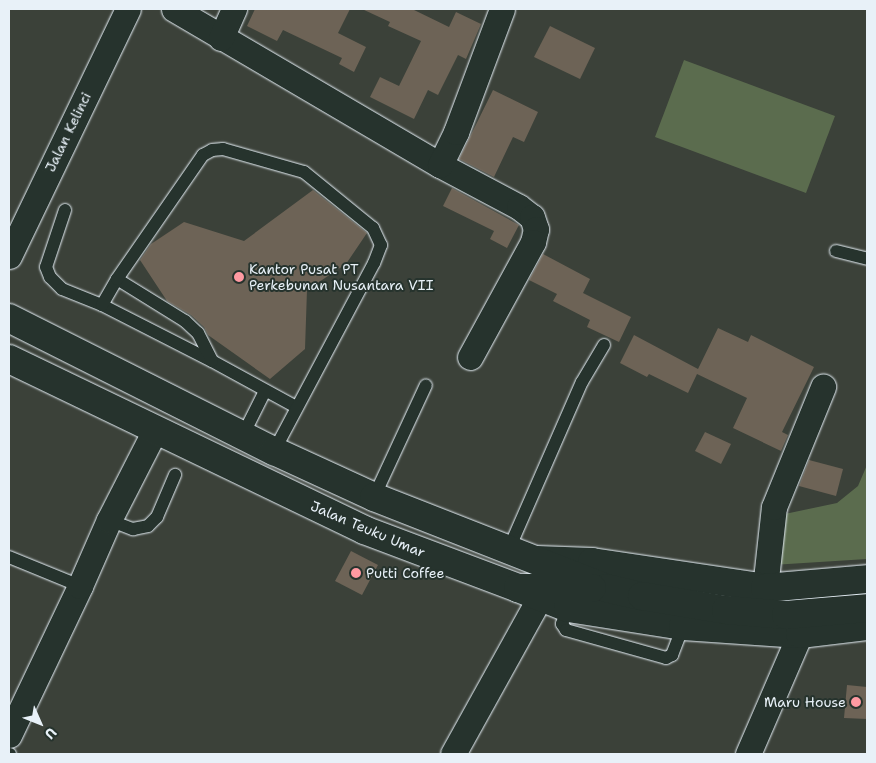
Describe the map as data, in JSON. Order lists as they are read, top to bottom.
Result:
{
  "streets": {
    "main road": ["Jalan Teuku Umar"],
    "street": ["Jalan Kelinci"]
  },
  "places": ["Kantor Pusat PT Perkebunan Nusantara VII", "Putti Coffee", "Maru House"],
  "north": "bottom right"
}
